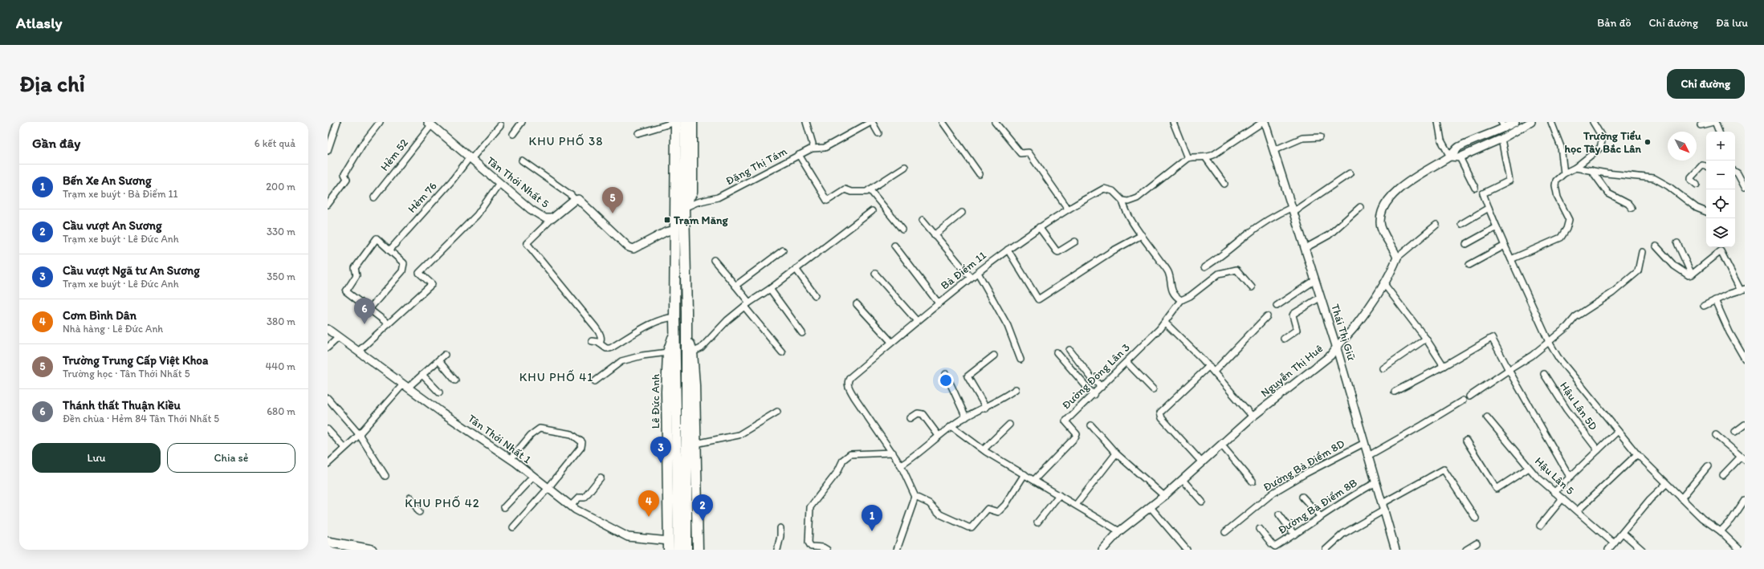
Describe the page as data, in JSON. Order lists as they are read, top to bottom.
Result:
{
  "streets": {
    "highway": ["Lê Đức Anh"],
    "street": [
      "Hẻm 52",
      "Đặng Thị Tám",
      "Tân Thới Nhất 5",
      "Hẻm 76",
      "Bà Điểm 11",
      "Thái Thị Giữ",
      "Nguyễn Thị Huê",
      "Đường Đông Lân 3",
      "Hậu Lân 5D",
      "Tân Thới Nhất 1",
      "Đường Bà Điểm 8D",
      "Hậu Lân 5",
      "Đường Bà Điểm 8B"
    ]
  },
  "crossings": [
    ["Hẻm 52", "Tân Thới Nhất 5"],
    ["Tân Thới Nhất 5", "Hẻm 76"],
    ["Thái Thị Giữ", "Nguyễn Thị Huê"],
    ["Thái Thị Giữ", "Đường Bà Điểm 8D"],
    ["Thái Thị Giữ", "Đường Bà Điểm 8B"],
    ["Lê Đức Anh", "Tân Thới Nhất 1"]
  ],
  "districts": ["KHU PHỐ 38", "KHU PHỐ 41", "KHU PHỐ 42"],
  "places": {
    "other": ["Trường Tiểu học Tây Bắc Lân"],
    "transit": ["Trạm Măng"]
  },
  "north": "bottom right",
  "page": {
    "header": "Atlasly",
    "nav": ["Bản đồ", "Chỉ đường", "Đã lưu"],
    "buttons": [
      "Chỉ đường",
      ["Lưu", "Chia sẻ"]
    ],
    "title": "Địa chỉ",
    "heading": ["Gần đây", "6 kết quả"],
    "map_buttons": ["+", "−"],
    "list": [
      {
        "mark": "1",
        "name": "Bến Xe An Sương",
        "note": "Trạm xe buýt · Bà Điểm 11",
        "value": "200 m"
      },
      {
        "mark": "2",
        "name": "Cầu vượt An Sương",
        "note": "Trạm xe buýt · Lê Đức Anh",
        "value": "330 m"
      },
      {
        "mark": "3",
        "name": "Cầu vượt Ngã tư An Sương",
        "note": "Trạm xe buýt · Lê Đức Anh",
        "value": "350 m"
      },
      {
        "mark": "4",
        "name": "Cơm Bình Dân",
        "note": "Nhà hàng · Lê Đức Anh",
        "value": "380 m"
      },
      {
        "mark": "5",
        "name": "Trường Trung Cấp Việt Khoa",
        "note": "Trường học · Tân Thới Nhất 5",
        "value": "440 m"
      },
      {
        "mark": "6",
        "name": "Thánh thất Thuận Kiều",
        "note": "Đền chùa · Hẻm 84 Tân Thới Nhất 5",
        "value": "680 m"
      }
    ],
    "pins": [
      "5",
      "6",
      "3",
      "4",
      "2",
      "1"
    ]
  }
}
